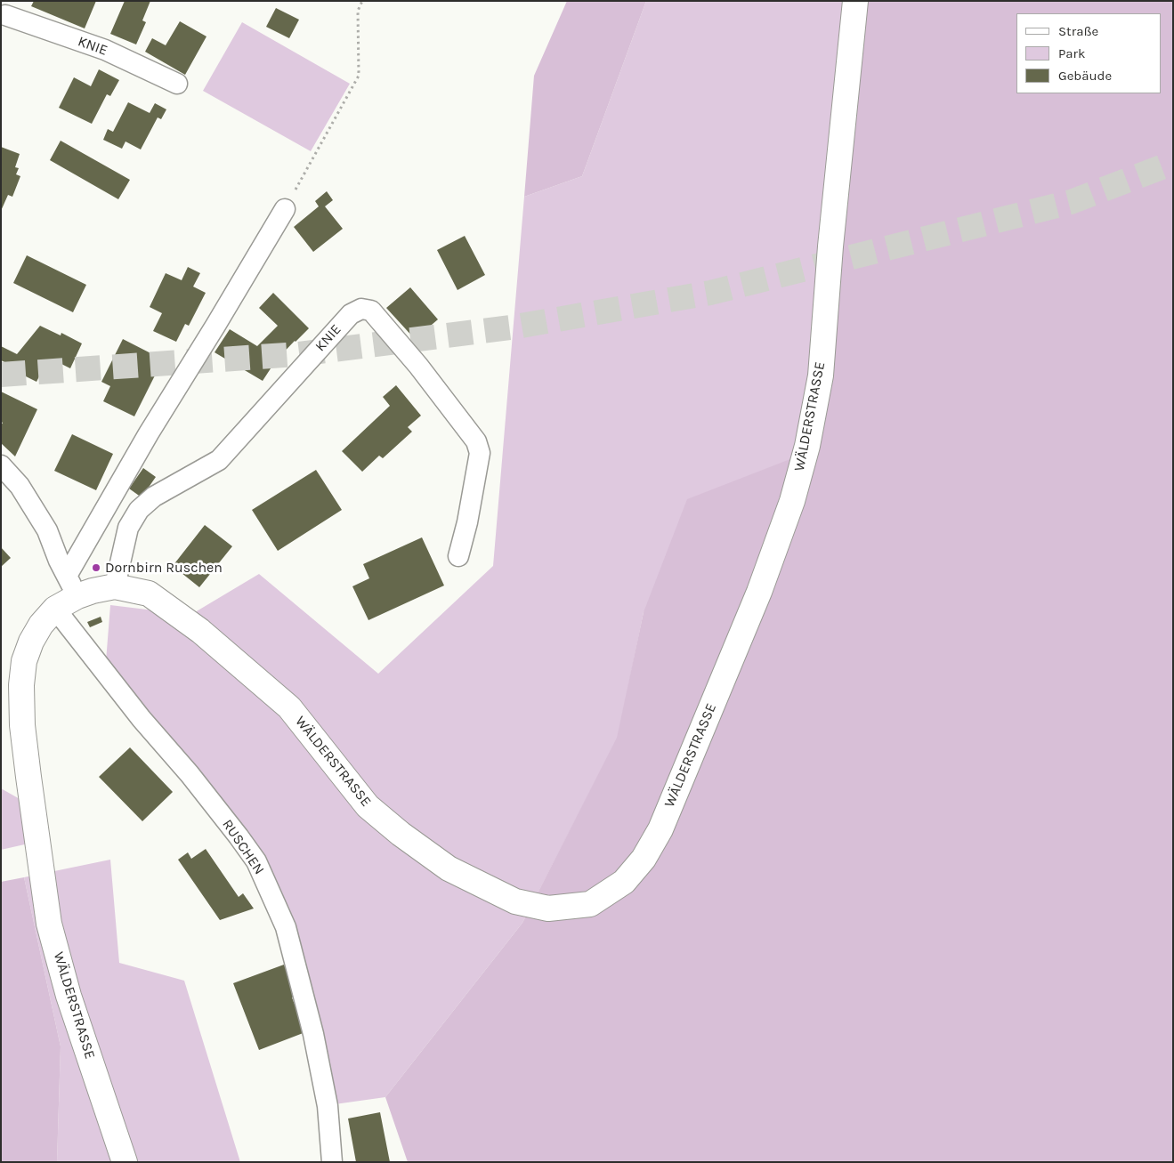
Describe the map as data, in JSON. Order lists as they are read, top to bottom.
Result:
{
  "streets": {
    "street": ["KNIE", "WÄLDERSTRASSE", "RUSCHEN"]
  },
  "crossings": [
    ["KNIE", "WÄLDERSTRASSE"],
    ["WÄLDERSTRASSE", "RUSCHEN"]
  ],
  "places": ["Dornbirn Ruschen"],
  "legend": ["Straße", "Park", "Gebäude"]
}
